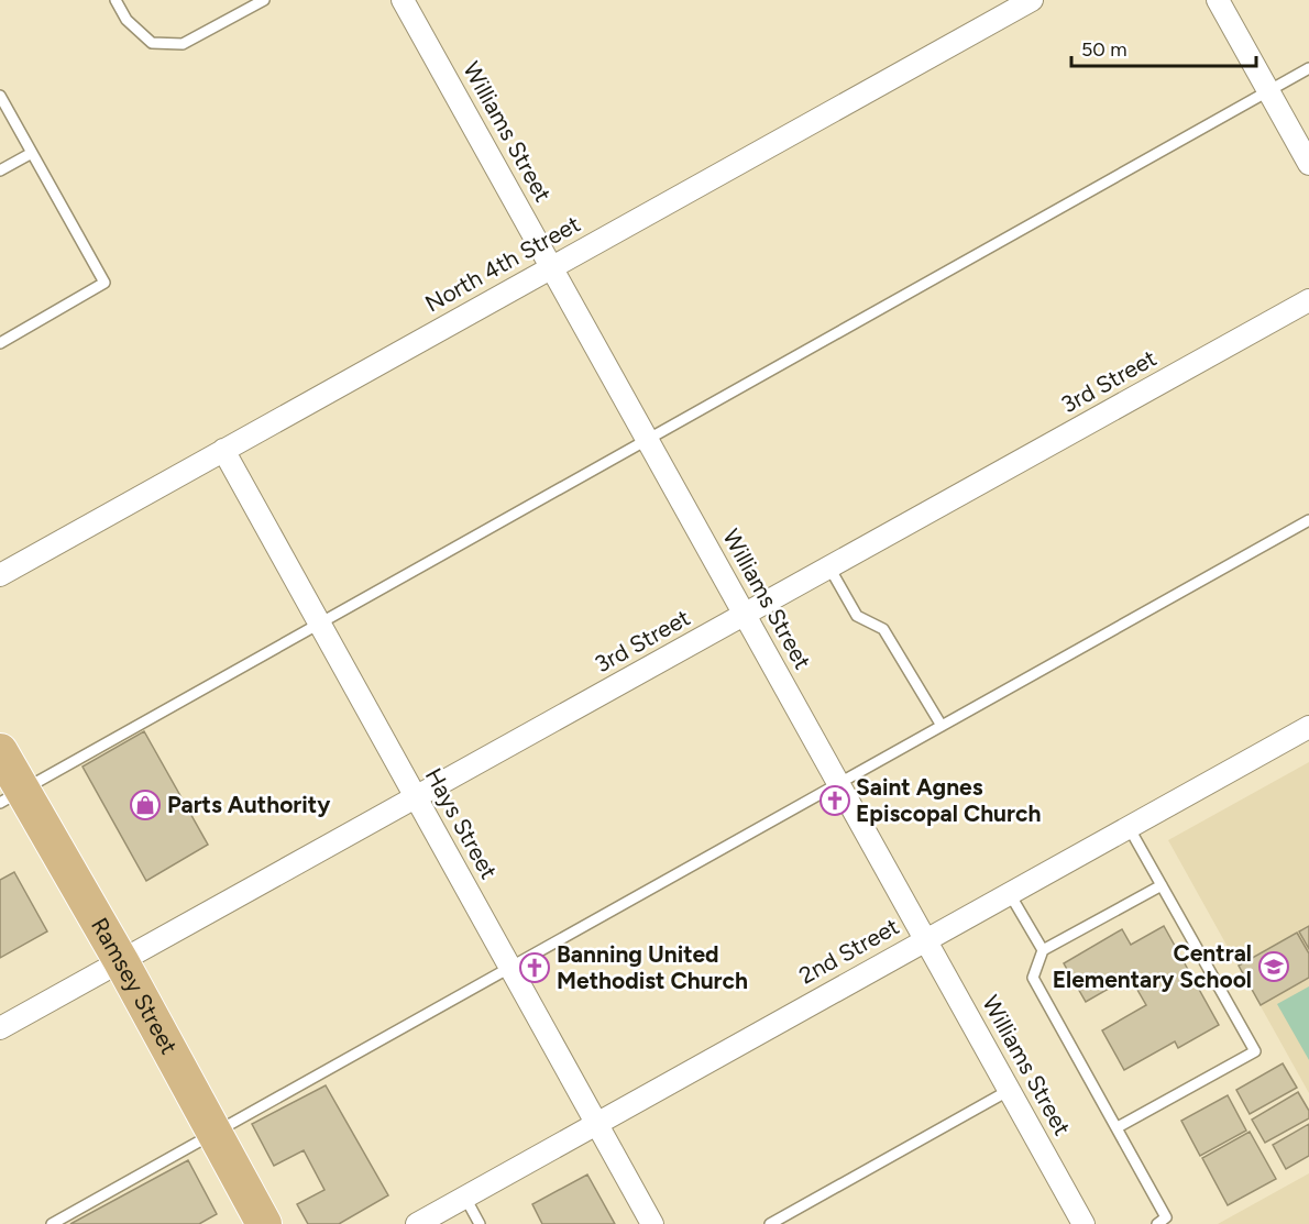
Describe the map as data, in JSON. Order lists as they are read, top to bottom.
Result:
{
  "streets": {
    "main road": ["Ramsey Street"],
    "street": [
      "Williams Street",
      "North 4th Street",
      "3rd Street",
      "Hays Street",
      "2nd Street"
    ]
  },
  "crossings": [
    ["Williams Street", "North 4th Street"],
    ["Williams Street", "3rd Street"],
    ["Williams Street", "2nd Street"],
    ["North 4th Street", "Hays Street"],
    ["3rd Street", "Hays Street"],
    ["3rd Street", "Ramsey Street"],
    ["Hays Street", "2nd Street"]
  ],
  "places": {
    "church": ["Saint Agnes Episcopal Church", "Banning United Methodist Church"],
    "shop": ["Parts Authority"],
    "school or university": ["Central Elementary School"]
  },
  "scale_bar": "50 m"
}
